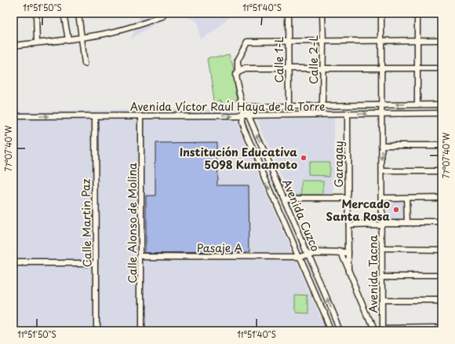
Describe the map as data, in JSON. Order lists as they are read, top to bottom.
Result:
{
  "streets": {
    "street": [
      "Calle 1-L",
      "Calle 2-L",
      "Avenida Víctor Raúl Haya de la Torre",
      "Garagay",
      "Avenida Cuzco",
      "Calle Martin Paz",
      "Calle Alonso de Molina",
      "Pasaje A",
      "Avenida Tacna"
    ]
  },
  "crossings": [
    ["Calle 1-L", "Avenida Víctor Raúl Haya de la Torre"],
    ["Calle 2-L", "Avenida Víctor Raúl Haya de la Torre"],
    ["Avenida Víctor Raúl Haya de la Torre", "Garagay"],
    ["Avenida Víctor Raúl Haya de la Torre", "Avenida Cuzco"],
    ["Avenida Víctor Raúl Haya de la Torre", "Calle Martin Paz"],
    ["Avenida Víctor Raúl Haya de la Torre", "Calle Alonso de Molina"],
    ["Avenida Víctor Raúl Haya de la Torre", "Avenida Tacna"],
    ["Avenida Cuzco", "Pasaje A"],
    ["Calle Alonso de Molina", "Pasaje A"]
  ],
  "places": ["Institución Educativa 5098 Kumamoto", "Mercado Santa Rosa"],
  "coordinates": ["11°51'50\"S", "11°51'40\"S", "77°07'40\"W"]
}
